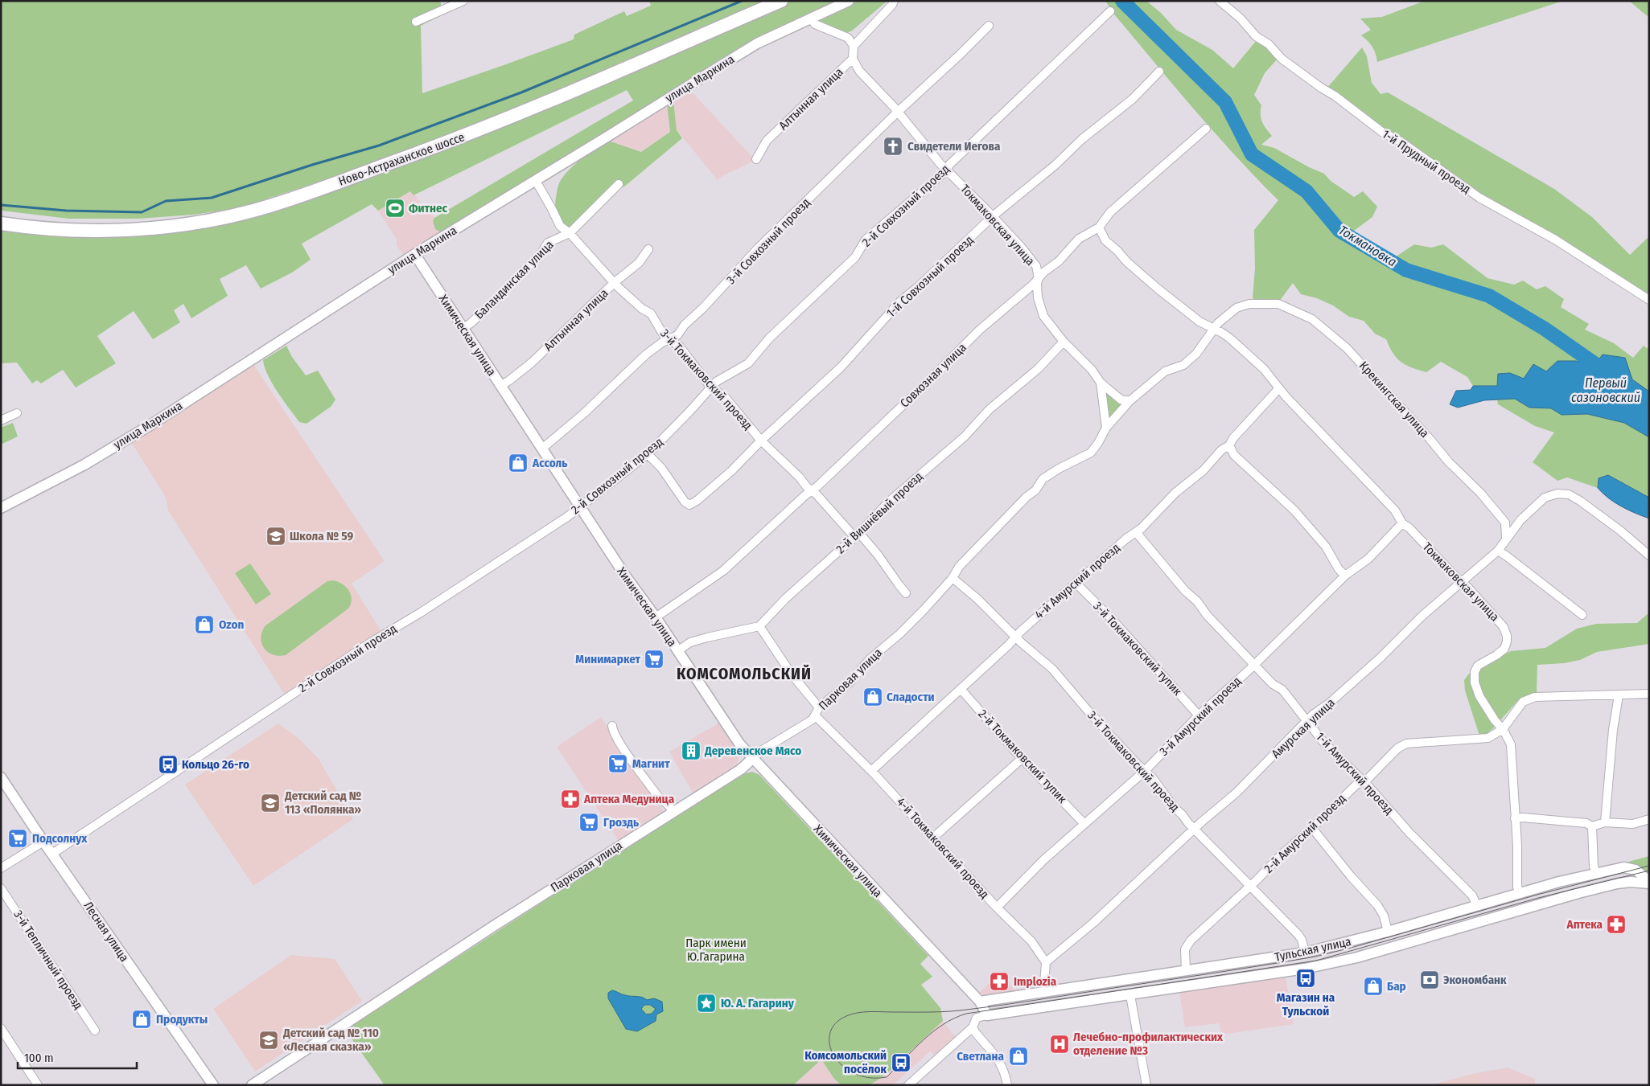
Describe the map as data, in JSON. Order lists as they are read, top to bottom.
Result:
{
  "streets": {
    "main road": ["Ново-Астраханское шоссе"],
    "street": [
      "улица Маркина",
      "Алтынная улица",
      "1-й Прудный проезд",
      "2-й Совхозный проезд",
      "Токмаковская улица",
      "3-й Совхозный проезд",
      "1-й Совхозный проезд",
      "Баландинская улица",
      "Химическая улица",
      "Совхозная улица",
      "3-й Токмаковский проезд",
      "Крекингская улица",
      "2-й Вишнёвый проезд",
      "4-й Амурский проезд",
      "3-й Токмаковский тупик",
      "Парковая улица",
      "3-й Амурский проезд",
      "Амурская улица",
      "2-й Токмаковский тупик",
      "1-й Амурский проезд",
      "2-й Амурский проезд",
      "4-й Токмаковский проезд",
      "Лесная улица",
      "Тульская улица",
      "3-й Тепличный проезд"
    ]
  },
  "crossings": [
    ["улица Маркина", "Химическая улица"],
    ["улица Маркина", "3-й Токмаковский проезд"],
    ["Алтынная улица", "Токмаковская улица"],
    ["Алтынная улица", "Химическая улица"],
    ["Алтынная улица", "3-й Токмаковский проезд"],
    ["2-й Совхозный проезд", "Токмаковская улица"],
    ["2-й Совхозный проезд", "1-й Совхозный проезд"],
    ["2-й Совхозный проезд", "Химическая улица"],
    ["2-й Совхозный проезд", "3-й Токмаковский проезд"],
    ["2-й Совхозный проезд", "Лесная улица"],
    ["Токмаковская улица", "3-й Совхозный проезд"],
    ["Токмаковская улица", "1-й Совхозный проезд"],
    ["Токмаковская улица", "Совхозная улица"],
    ["Токмаковская улица", "4-й Амурский проезд"],
    ["Токмаковская улица", "Парковая улица"],
    ["Токмаковская улица", "3-й Амурский проезд"],
    ["Токмаковская улица", "Амурская улица"],
    ["Токмаковская улица", "2-й Амурский проезд"],
    ["Токмаковская улица", "Тульская улица"],
    ["3-й Совхозный проезд", "Химическая улица"],
    ["3-й Совхозный проезд", "3-й Токмаковский проезд"],
    ["1-й Совхозный проезд", "3-й Токмаковский проезд"],
    ["Баландинская улица", "Химическая улица"],
    ["Баландинская улица", "3-й Токмаковский проезд"],
    ["Химическая улица", "Совхозная улица"],
    ["Химическая улица", "Парковая улица"],
    ["Химическая улица", "Тульская улица"],
    ["Совхозная улица", "3-й Токмаковский проезд"],
    ["3-й Токмаковский проезд", "2-й Вишнёвый проезд"],
    ["3-й Токмаковский проезд", "4-й Амурский проезд"],
    ["3-й Токмаковский проезд", "Парковая улица"],
    ["3-й Токмаковский проезд", "3-й Амурский проезд"],
    ["3-й Токмаковский проезд", "Амурская улица"],
    ["3-й Токмаковский проезд", "2-й Амурский проезд"],
    ["3-й Токмаковский проезд", "Тульская улица"],
    ["Крекингская улица", "Парковая улица"],
    ["Крекингская улица", "Амурская улица"],
    ["4-й Амурский проезд", "3-й Токмаковский тупик"],
    ["4-й Амурский проезд", "2-й Токмаковский тупик"],
    ["4-й Амурский проезд", "1-й Амурский проезд"],
    ["4-й Амурский проезд", "4-й Токмаковский проезд"],
    ["3-й Токмаковский тупик", "3-й Амурский проезд"],
    ["Парковая улица", "4-й Токмаковский проезд"],
    ["3-й Амурский проезд", "2-й Токмаковский тупик"],
    ["3-й Амурский проезд", "1-й Амурский проезд"],
    ["3-й Амурский проезд", "4-й Токмаковский проезд"],
    ["Амурская улица", "1-й Амурский проезд"],
    ["Амурская улица", "4-й Токмаковский проезд"],
    ["1-й Амурский проезд", "2-й Амурский проезд"],
    ["1-й Амурский проезд", "Тульская улица"],
    ["2-й Амурский проезд", "Тульская улица"]
  ],
  "districts": ["КОМСОМОЛЬСКИЙ"],
  "water": ["Токмановка", "Первый сазоновский"],
  "parks": ["Парк имени Ю.Гагарина"],
  "places": {
    "church": ["Свидетели Иегова"],
    "sports": ["Фитнес"],
    "shop": [
      "Ассоль",
      "Ozon",
      "Сладости",
      "Бар",
      "Продукты",
      "Светлана"
    ],
    "school or university": ["Школа № 59", "Детский сад № 113 «Полянка»", "Детский сад № 110 «Лесная сказка»"],
    "supermarket": [
      "Минимаркет",
      "Магнит",
      "Гроздь",
      "Подсолнух"
    ],
    "building": ["Деревенское Мясо"],
    "bus stop": ["Кольцо 26-го", "Магазин на Тульской", "Комсомольский посёлок"],
    "pharmacy": ["Аптека Медуница", "Аптека", "Implozia"],
    "bank": ["Экономбанк"],
    "place": ["Ю. А. Гагарину"],
    "hospital": ["Лечебно-профилактических отделение №3"]
  },
  "scale_bar": "100 m"
}
